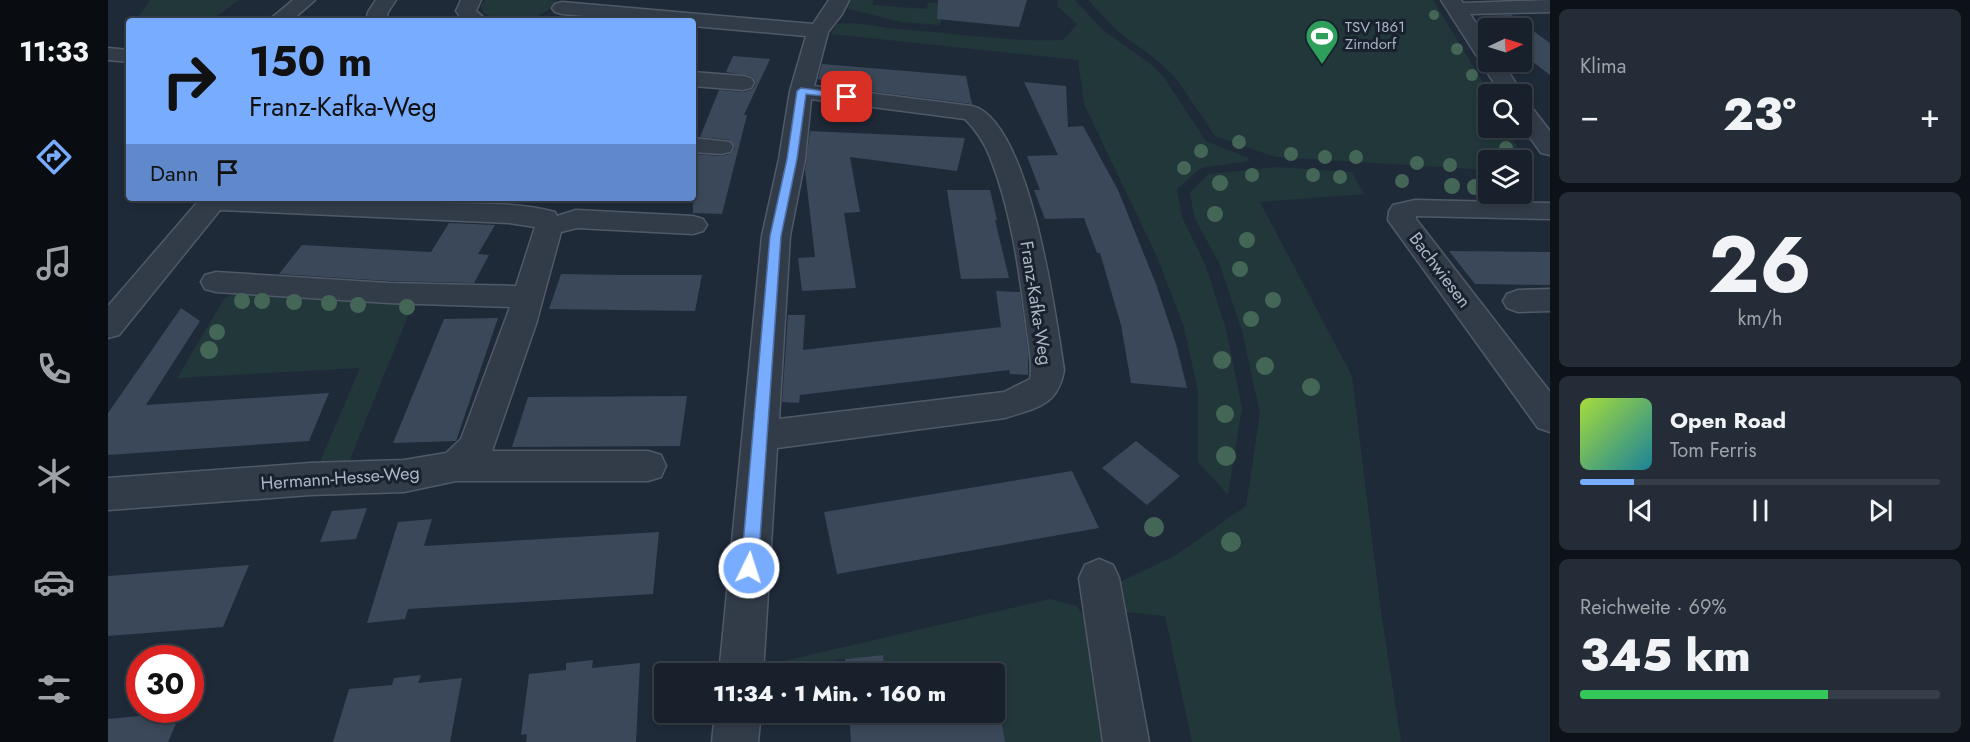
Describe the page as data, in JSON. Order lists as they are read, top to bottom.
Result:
{
  "streets": {
    "street": ["Bachwiesen", "Franz-Kafka-Weg", "Hermann-Hesse-Weg"]
  },
  "places": {
    "sports": ["TSV 1861 Zirndorf"]
  },
  "north": "right",
  "page": {
    "tabs": "11:33",
    "tile": [
      "Klima",
      ["26", "km/h"],
      ["Reichweite · 69%", "345 km"]
    ],
    "turn": ["150 m", "Franz-Kafka-Weg"],
    "heat": ["−", "23°", "+"],
    "then": "Dann",
    "song": ["Open Road", "Tom Ferris"],
    "limit": "30",
    "trip": "11:34 · 1 Min. · 160 m"
  }
}
